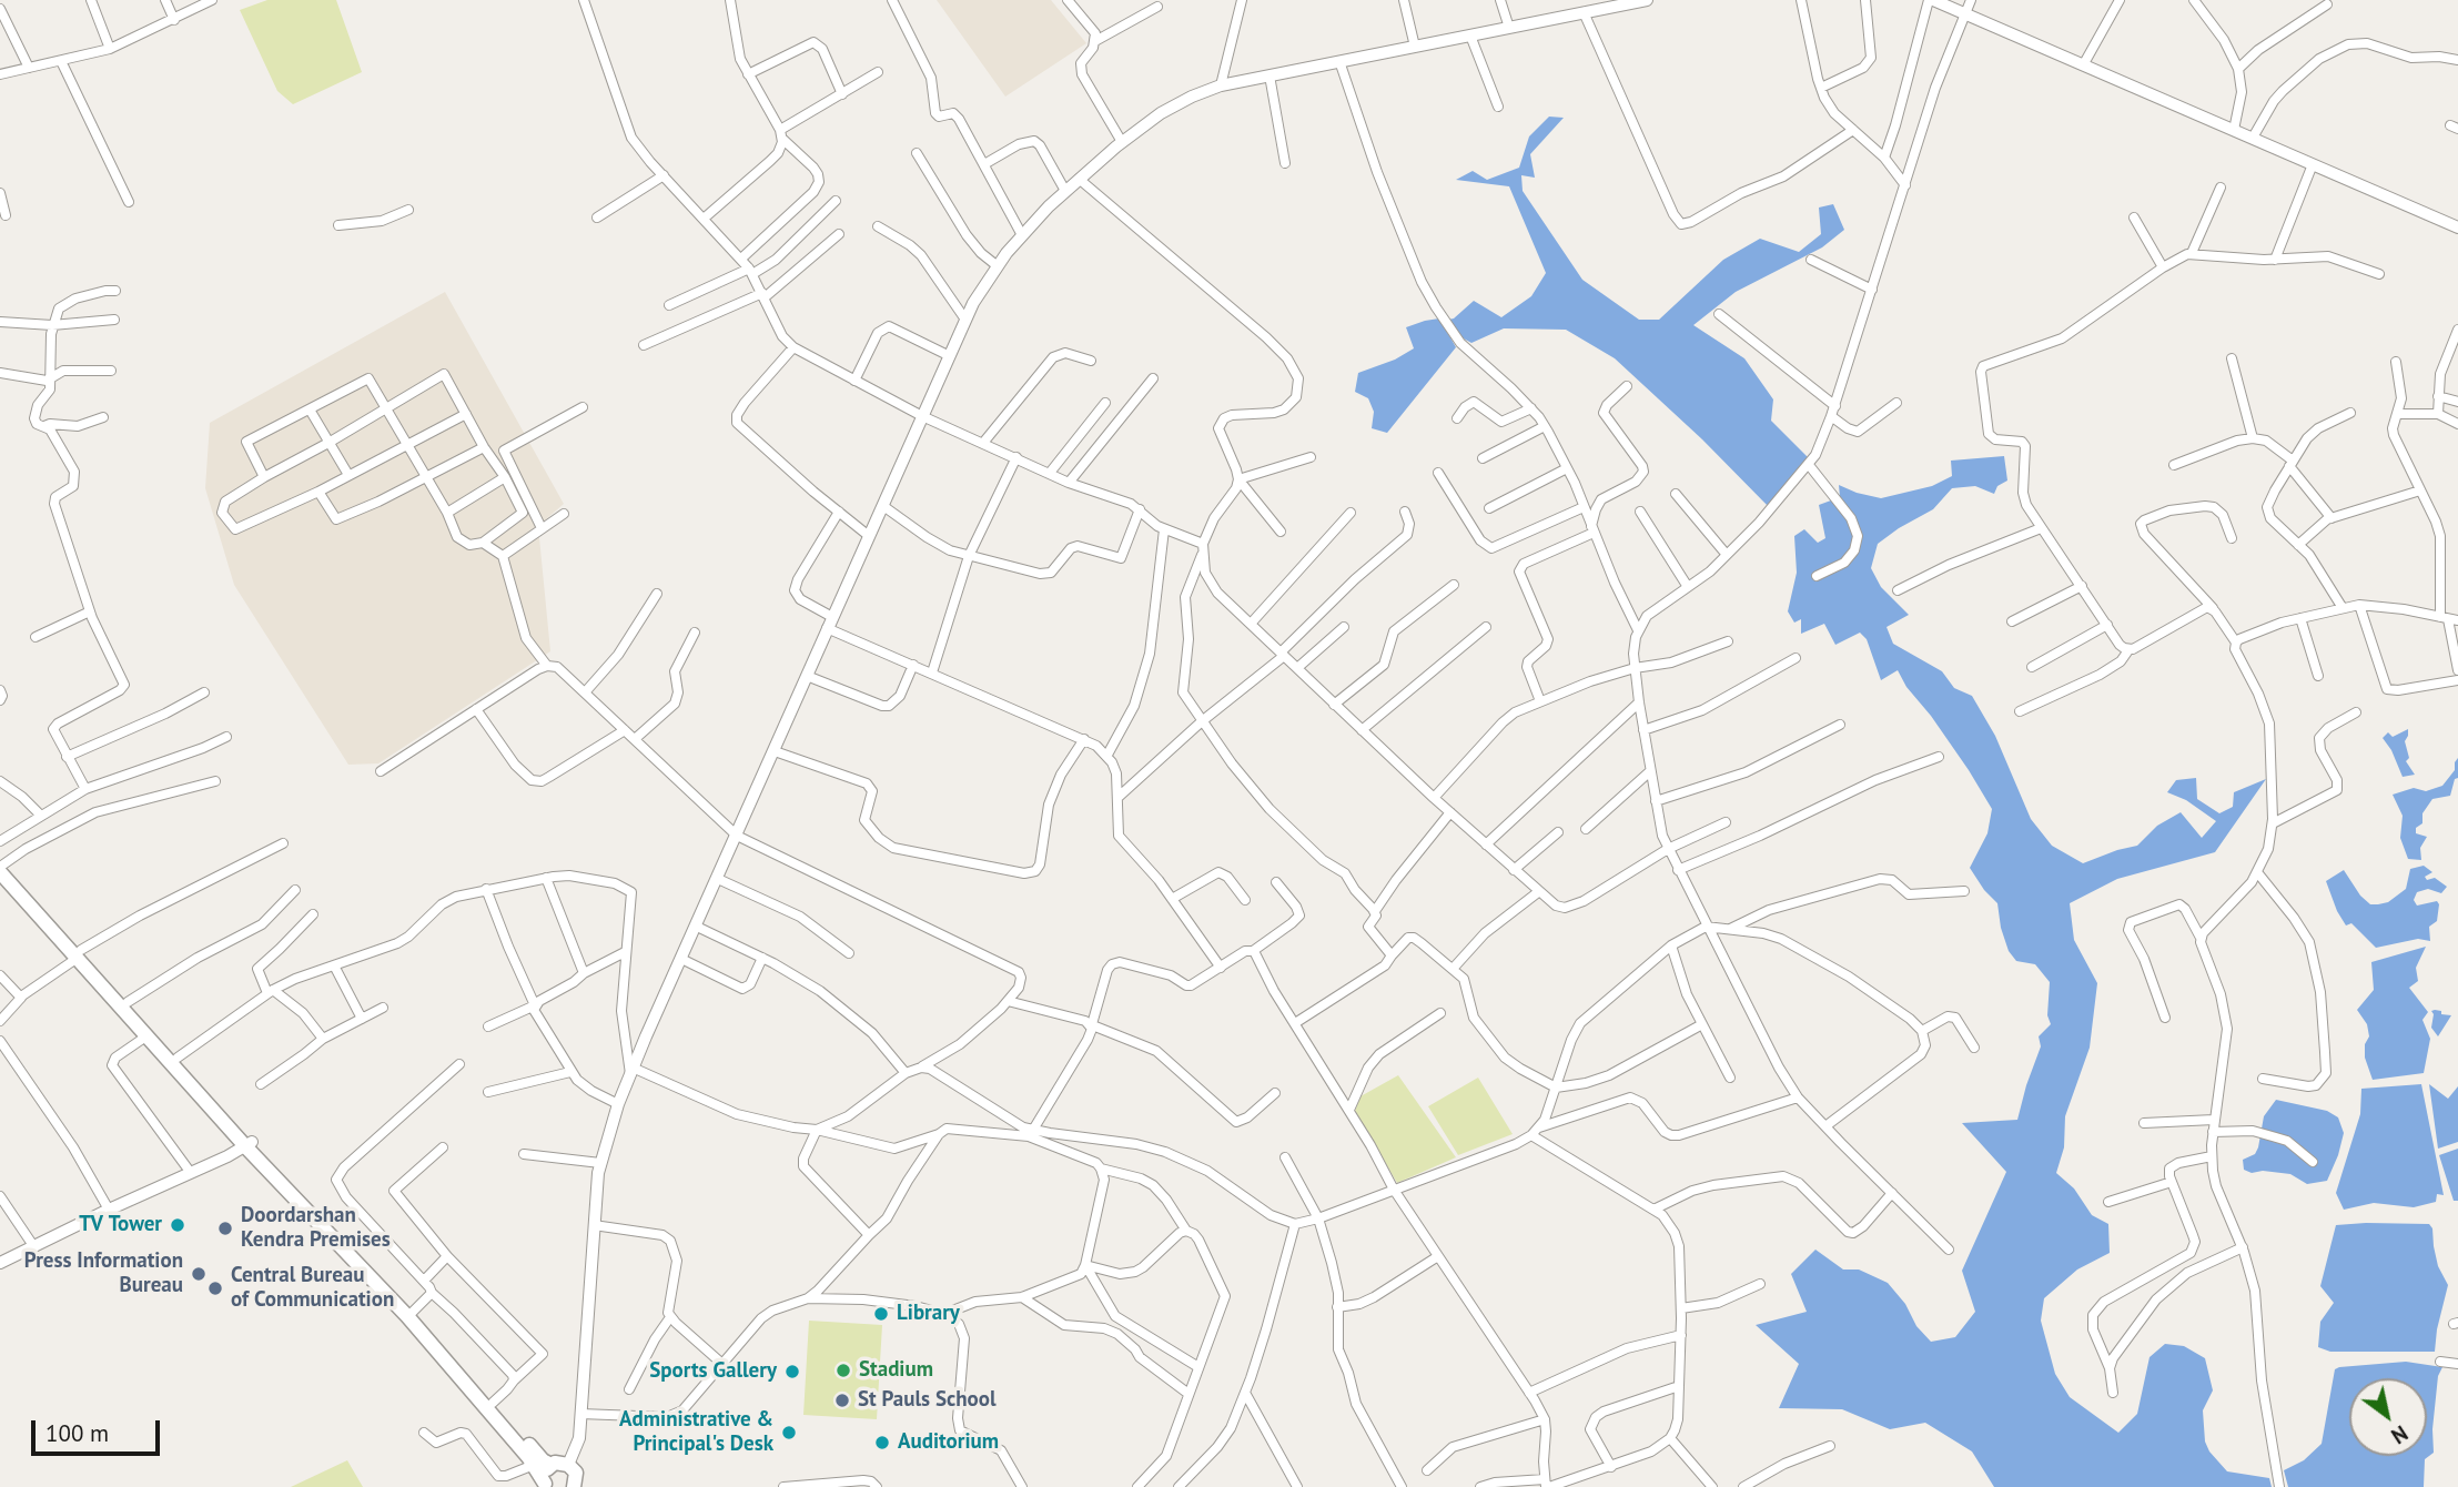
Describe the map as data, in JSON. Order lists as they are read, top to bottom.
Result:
{
  "places": [
    "TV Tower",
    "Doordarshan Kendra Premises",
    "Press Information Bureau",
    "Central Bureau of Communication",
    "Library",
    "Stadium",
    "Sports Gallery",
    "St Pauls School",
    "Administrative & Principal's Desk",
    "Auditorium"
  ],
  "scale_bar": "100 m",
  "north": "bottom right"
}
